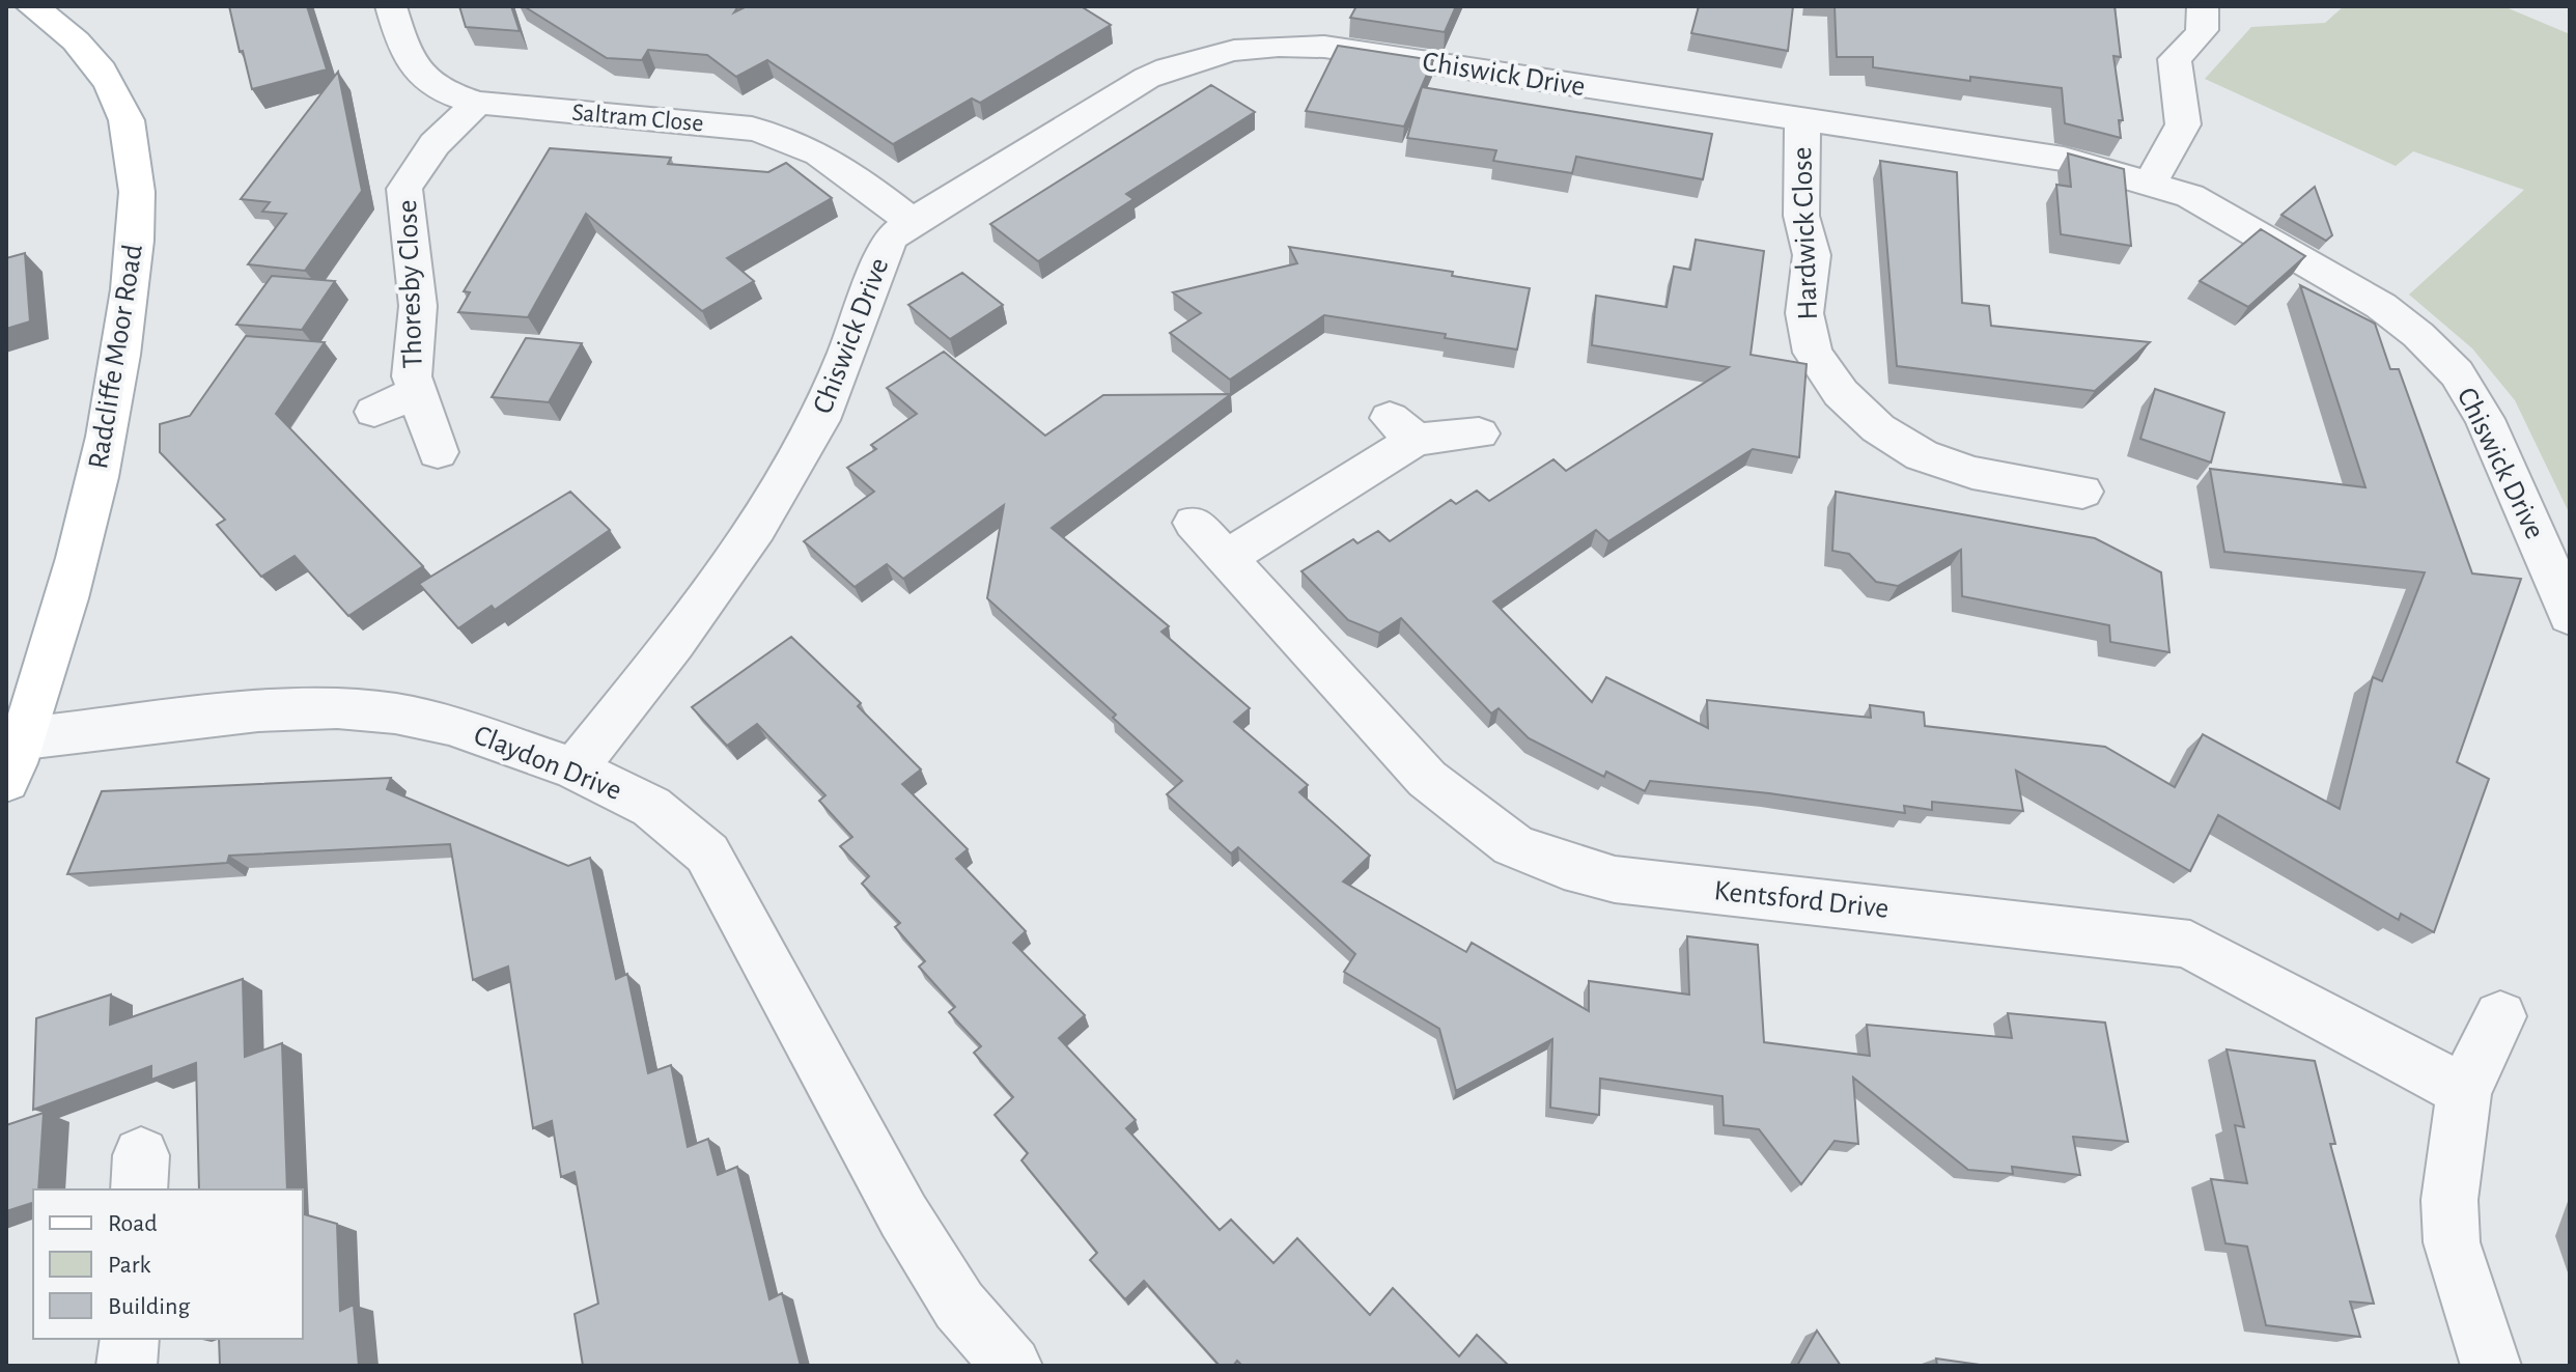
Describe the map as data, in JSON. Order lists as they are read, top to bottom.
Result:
{
  "streets": {
    "main road": ["Radcliffe Moor Road"],
    "street": [
      "Chiswick Drive",
      "Saltram Close",
      "Hardwick Close",
      "Thoresby Close",
      "Claydon Drive",
      "Kentsford Drive"
    ]
  },
  "crossings": [
    ["Chiswick Drive", "Saltram Close"],
    ["Chiswick Drive", "Hardwick Close"],
    ["Chiswick Drive", "Claydon Drive"],
    ["Saltram Close", "Thoresby Close"],
    ["Radcliffe Moor Road", "Claydon Drive"]
  ],
  "legend": ["Road", "Park", "Building"]
}
